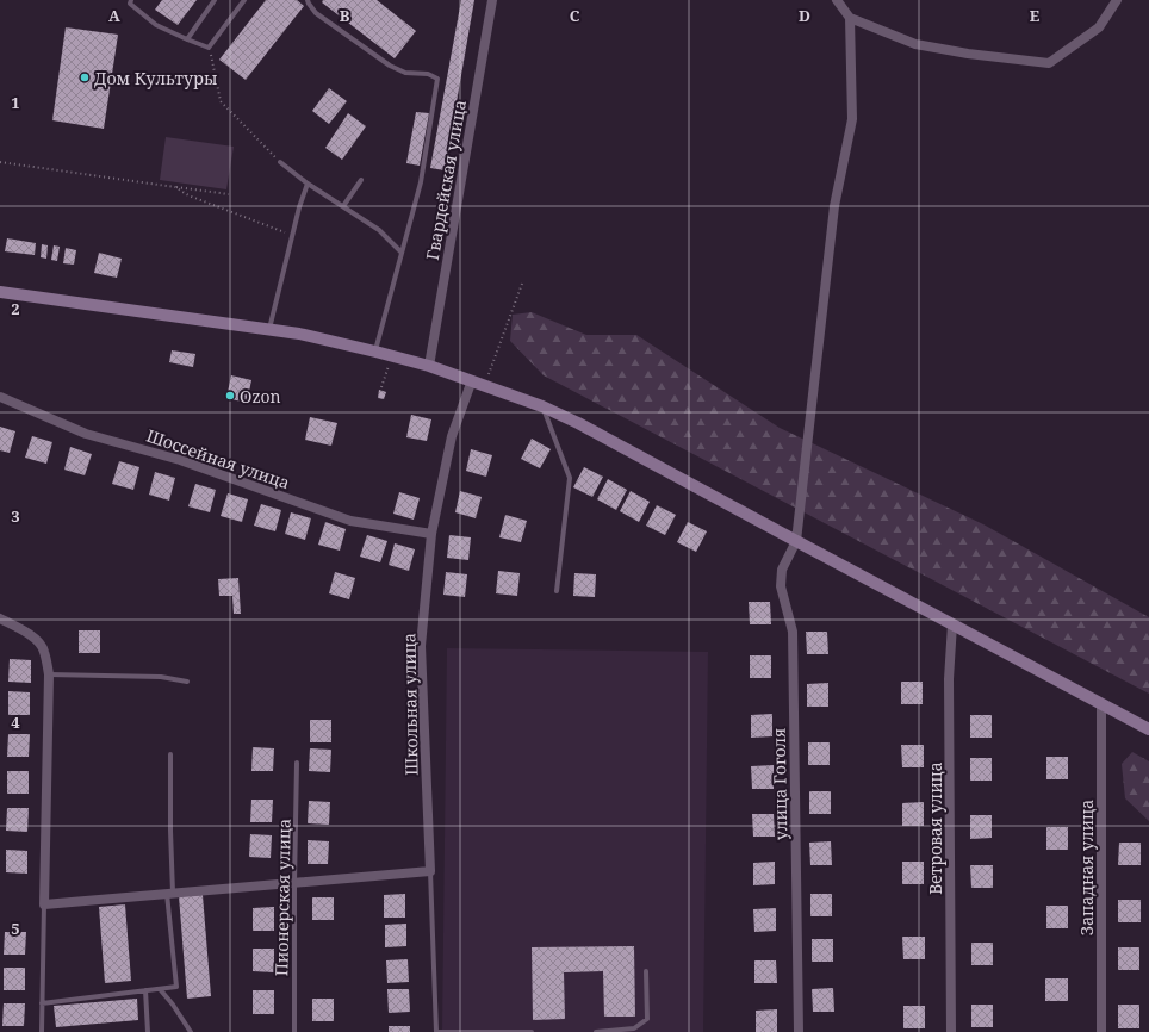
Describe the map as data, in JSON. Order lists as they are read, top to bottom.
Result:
{
  "streets": {
    "street": [
      "Гвардейская улица",
      "Шоссейная улица",
      "Школьная улица",
      "улица Гоголя",
      "Ветровая улица",
      "Западная улица"
    ],
    "lane": ["Пионерская улица"]
  },
  "crossings": [
    ["Шоссейная улица", "Школьная улица"]
  ],
  "places": ["Дом Культуры", "Ozon"],
  "grid": {
    "columns": [
      "A",
      "B",
      "C",
      "D",
      "E"
    ],
    "rows": [
      "1",
      "2",
      "3",
      "4",
      "5"
    ]
  }
}
